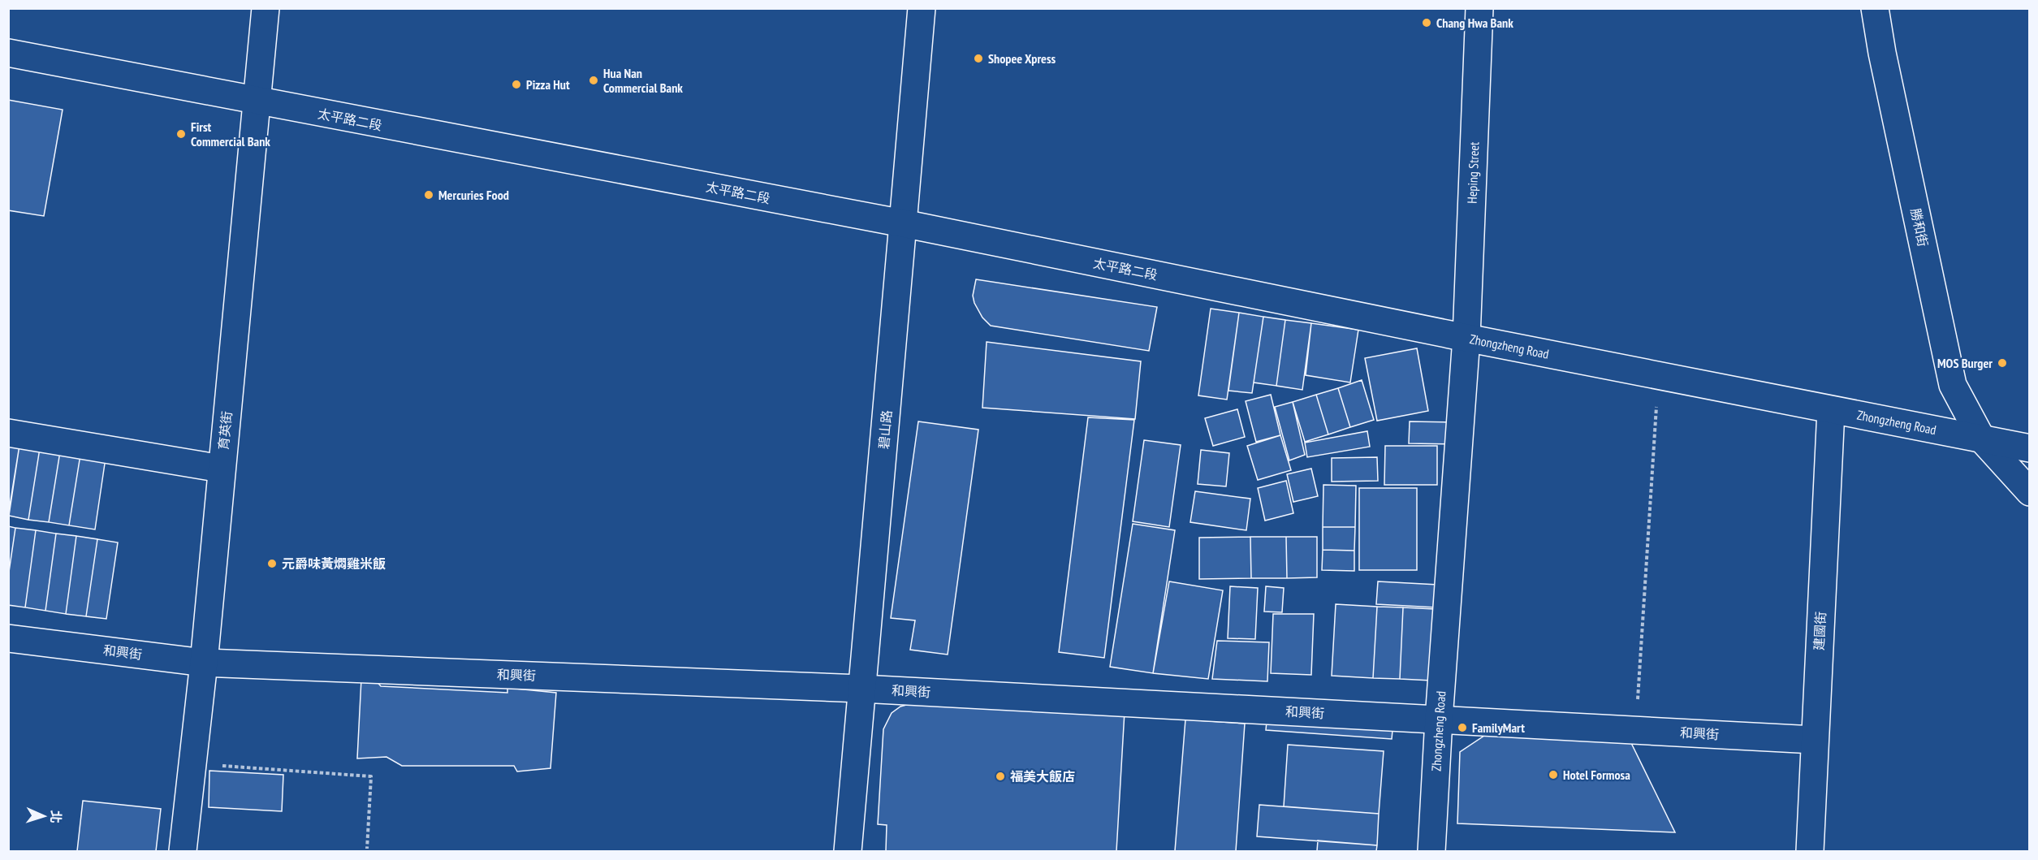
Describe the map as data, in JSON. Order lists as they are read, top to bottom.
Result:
{
  "streets": {
    "street": [
      "太平路二段",
      "Heping Street",
      "勝和街",
      "Zhongzheng Road",
      "碧山路",
      "育英街",
      "建國街",
      "和興街"
    ]
  },
  "crossings": [
    ["太平路二段", "Heping Street"],
    ["太平路二段", "Zhongzheng Road"],
    ["太平路二段", "碧山路"],
    ["太平路二段", "育英街"],
    ["Heping Street", "Zhongzheng Road"],
    ["勝和街", "Zhongzheng Road"],
    ["Zhongzheng Road", "建國街"],
    ["Zhongzheng Road", "和興街"],
    ["碧山路", "和興街"],
    ["育英街", "和興街"],
    ["建國街", "和興街"]
  ],
  "places": [
    "Chang Hwa Bank",
    "Shopee Xpress",
    "Hua Nan Commercial Bank",
    "Pizza Hut",
    "First Commercial Bank",
    "Mercuries Food",
    "MOS Burger",
    "元爵味黃燜雞米飯",
    "FamilyMart",
    "Hotel Formosa",
    "福美大飯店"
  ],
  "north": "right"
}
